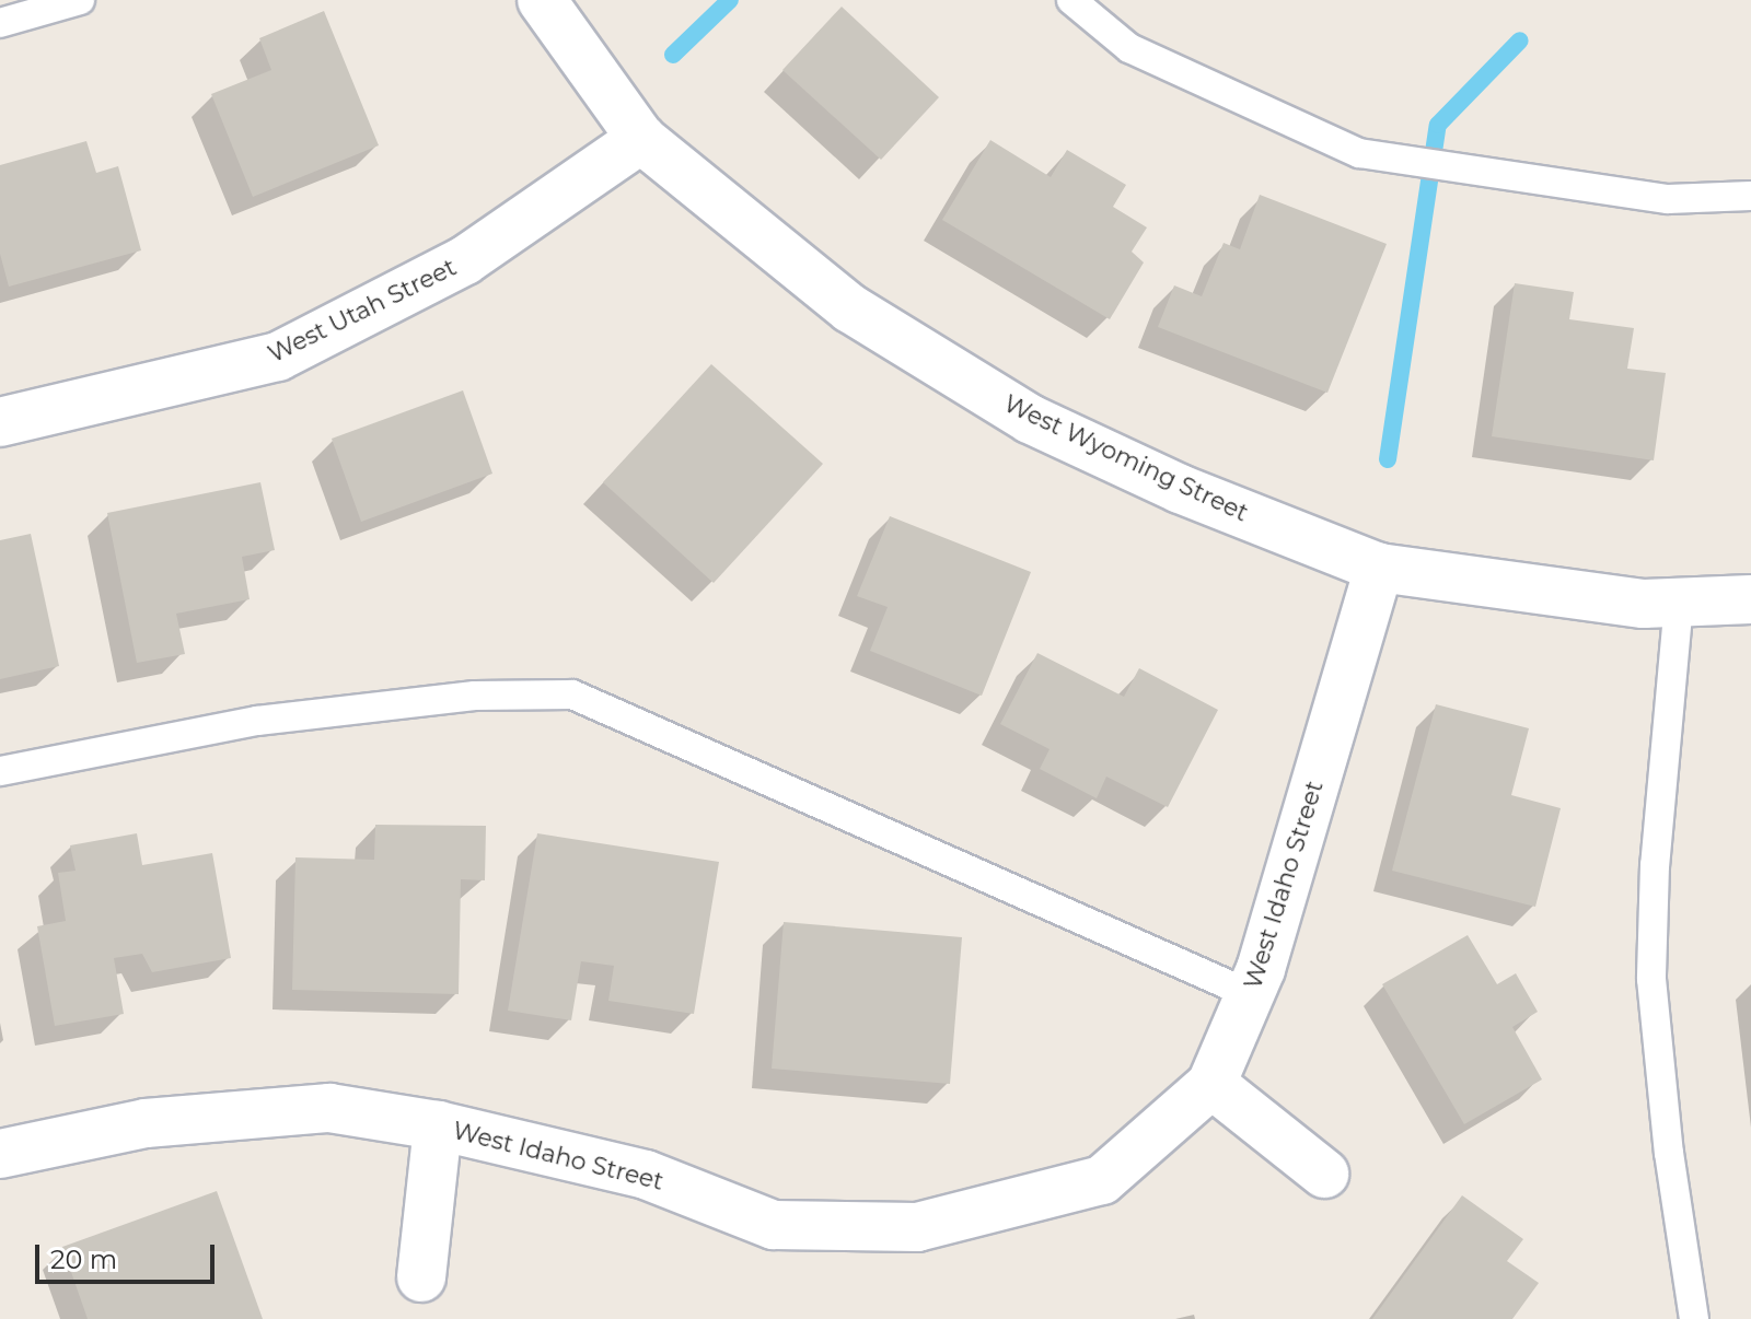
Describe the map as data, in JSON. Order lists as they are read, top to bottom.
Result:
{
  "streets": {
    "street": ["West Utah Street", "West Wyoming Street", "West Idaho Street"]
  },
  "crossings": [
    ["West Utah Street", "West Wyoming Street"],
    ["West Wyoming Street", "West Idaho Street"]
  ],
  "scale_bar": "20 m"
}
